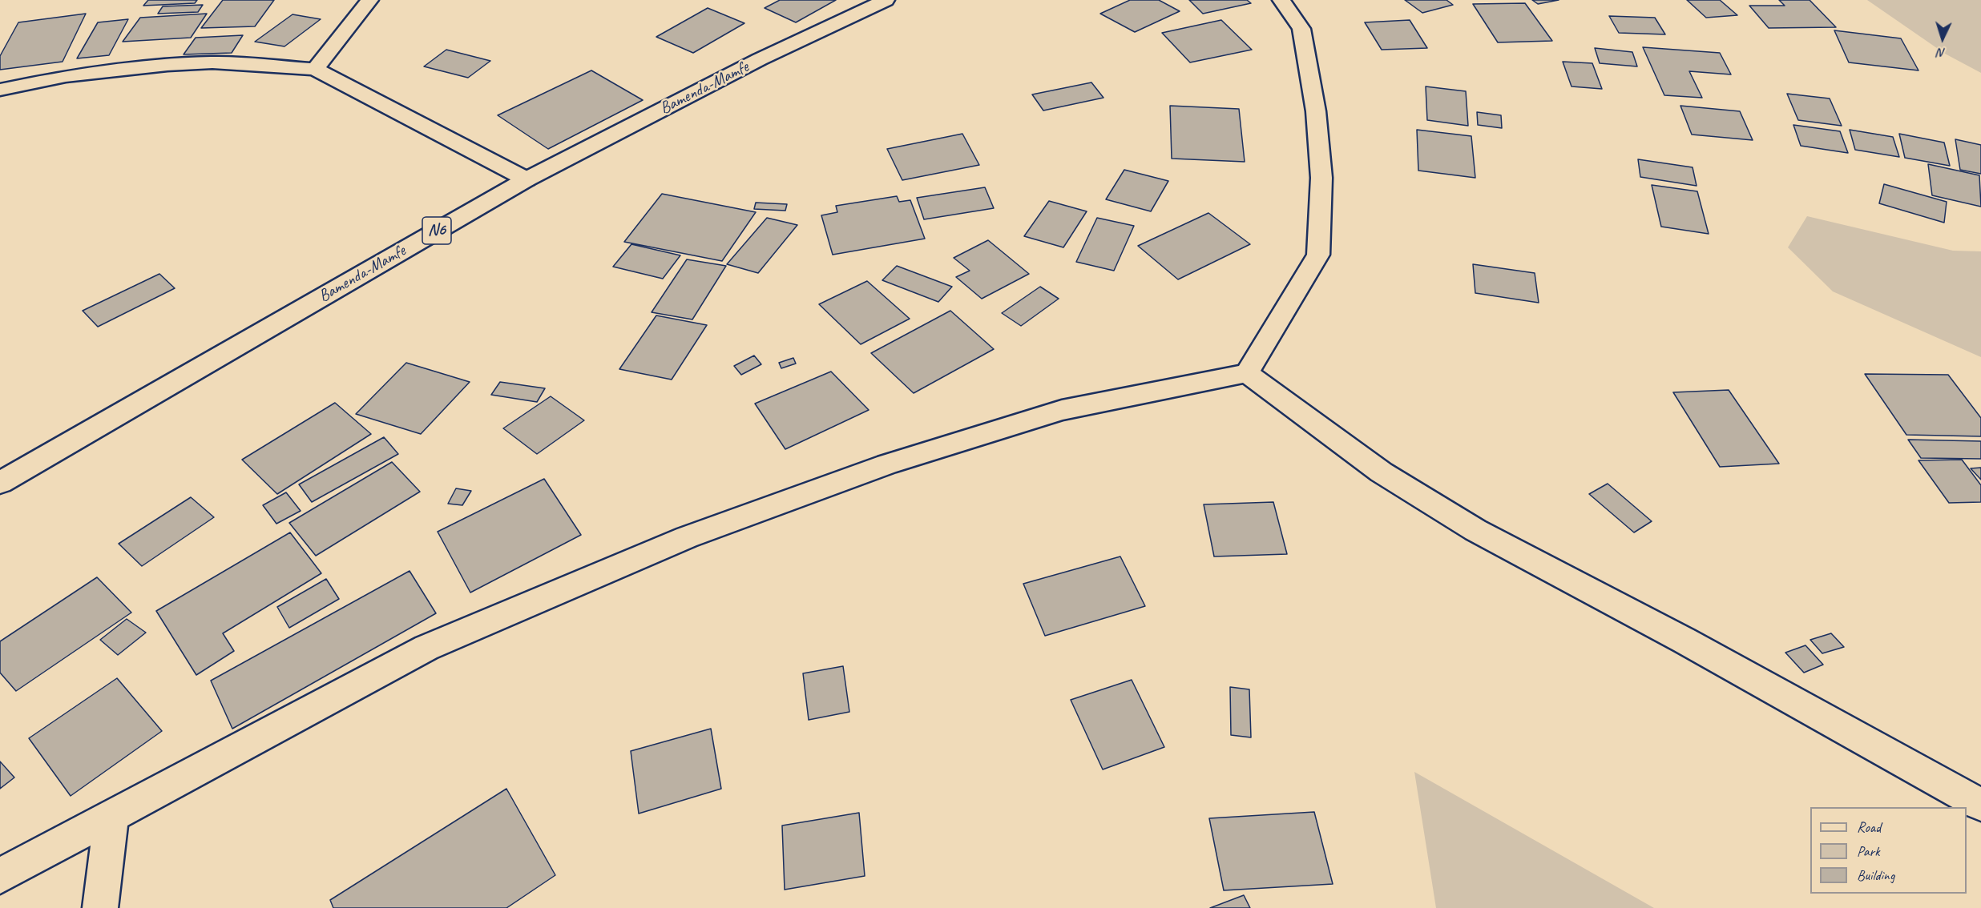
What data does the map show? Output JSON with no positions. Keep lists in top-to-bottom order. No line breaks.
{"streets":{"main road":["Bamenda-Mamfe","N6"]},"legend":["Road","Park","Building"],"north":"bottom"}
